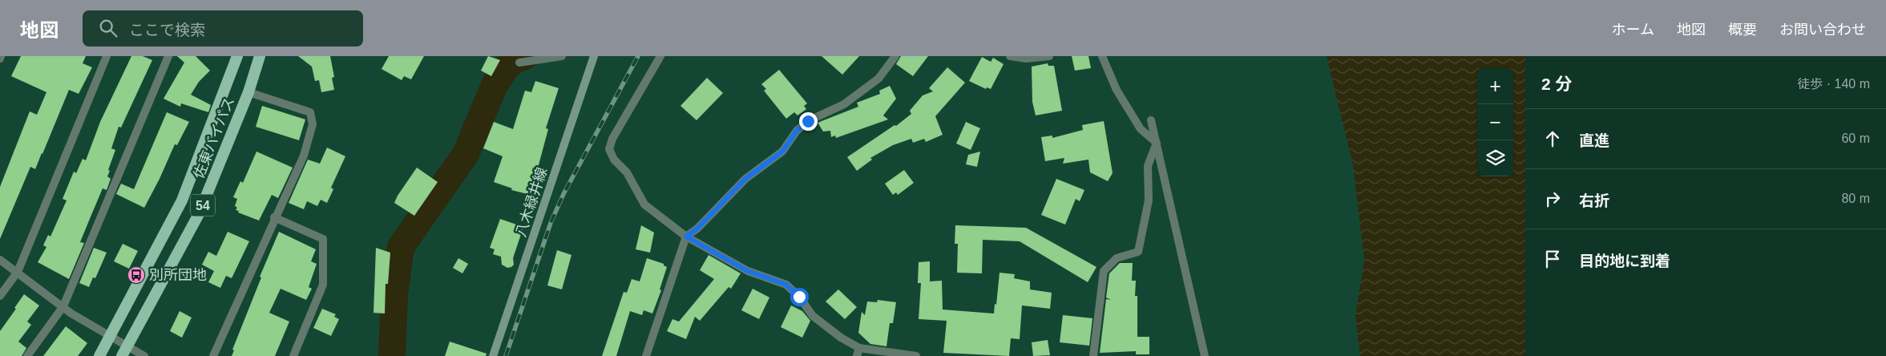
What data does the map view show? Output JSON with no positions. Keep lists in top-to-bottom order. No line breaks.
{"streets":{"highway":["佐東バイパス","54"],"main road":["八木緑井線"]},"places":{"bus stop":["別所団地"]},"page":{"header":"地図","search":"ここで検索","nav":["ホーム","地図","概要","お問い合わせ"],"heading":["2 分","徒歩 · 140 m"],"map_buttons":["+","−"],"list":[["直進","60 m"],["右折","80 m"],"目的地に到着"]}}
